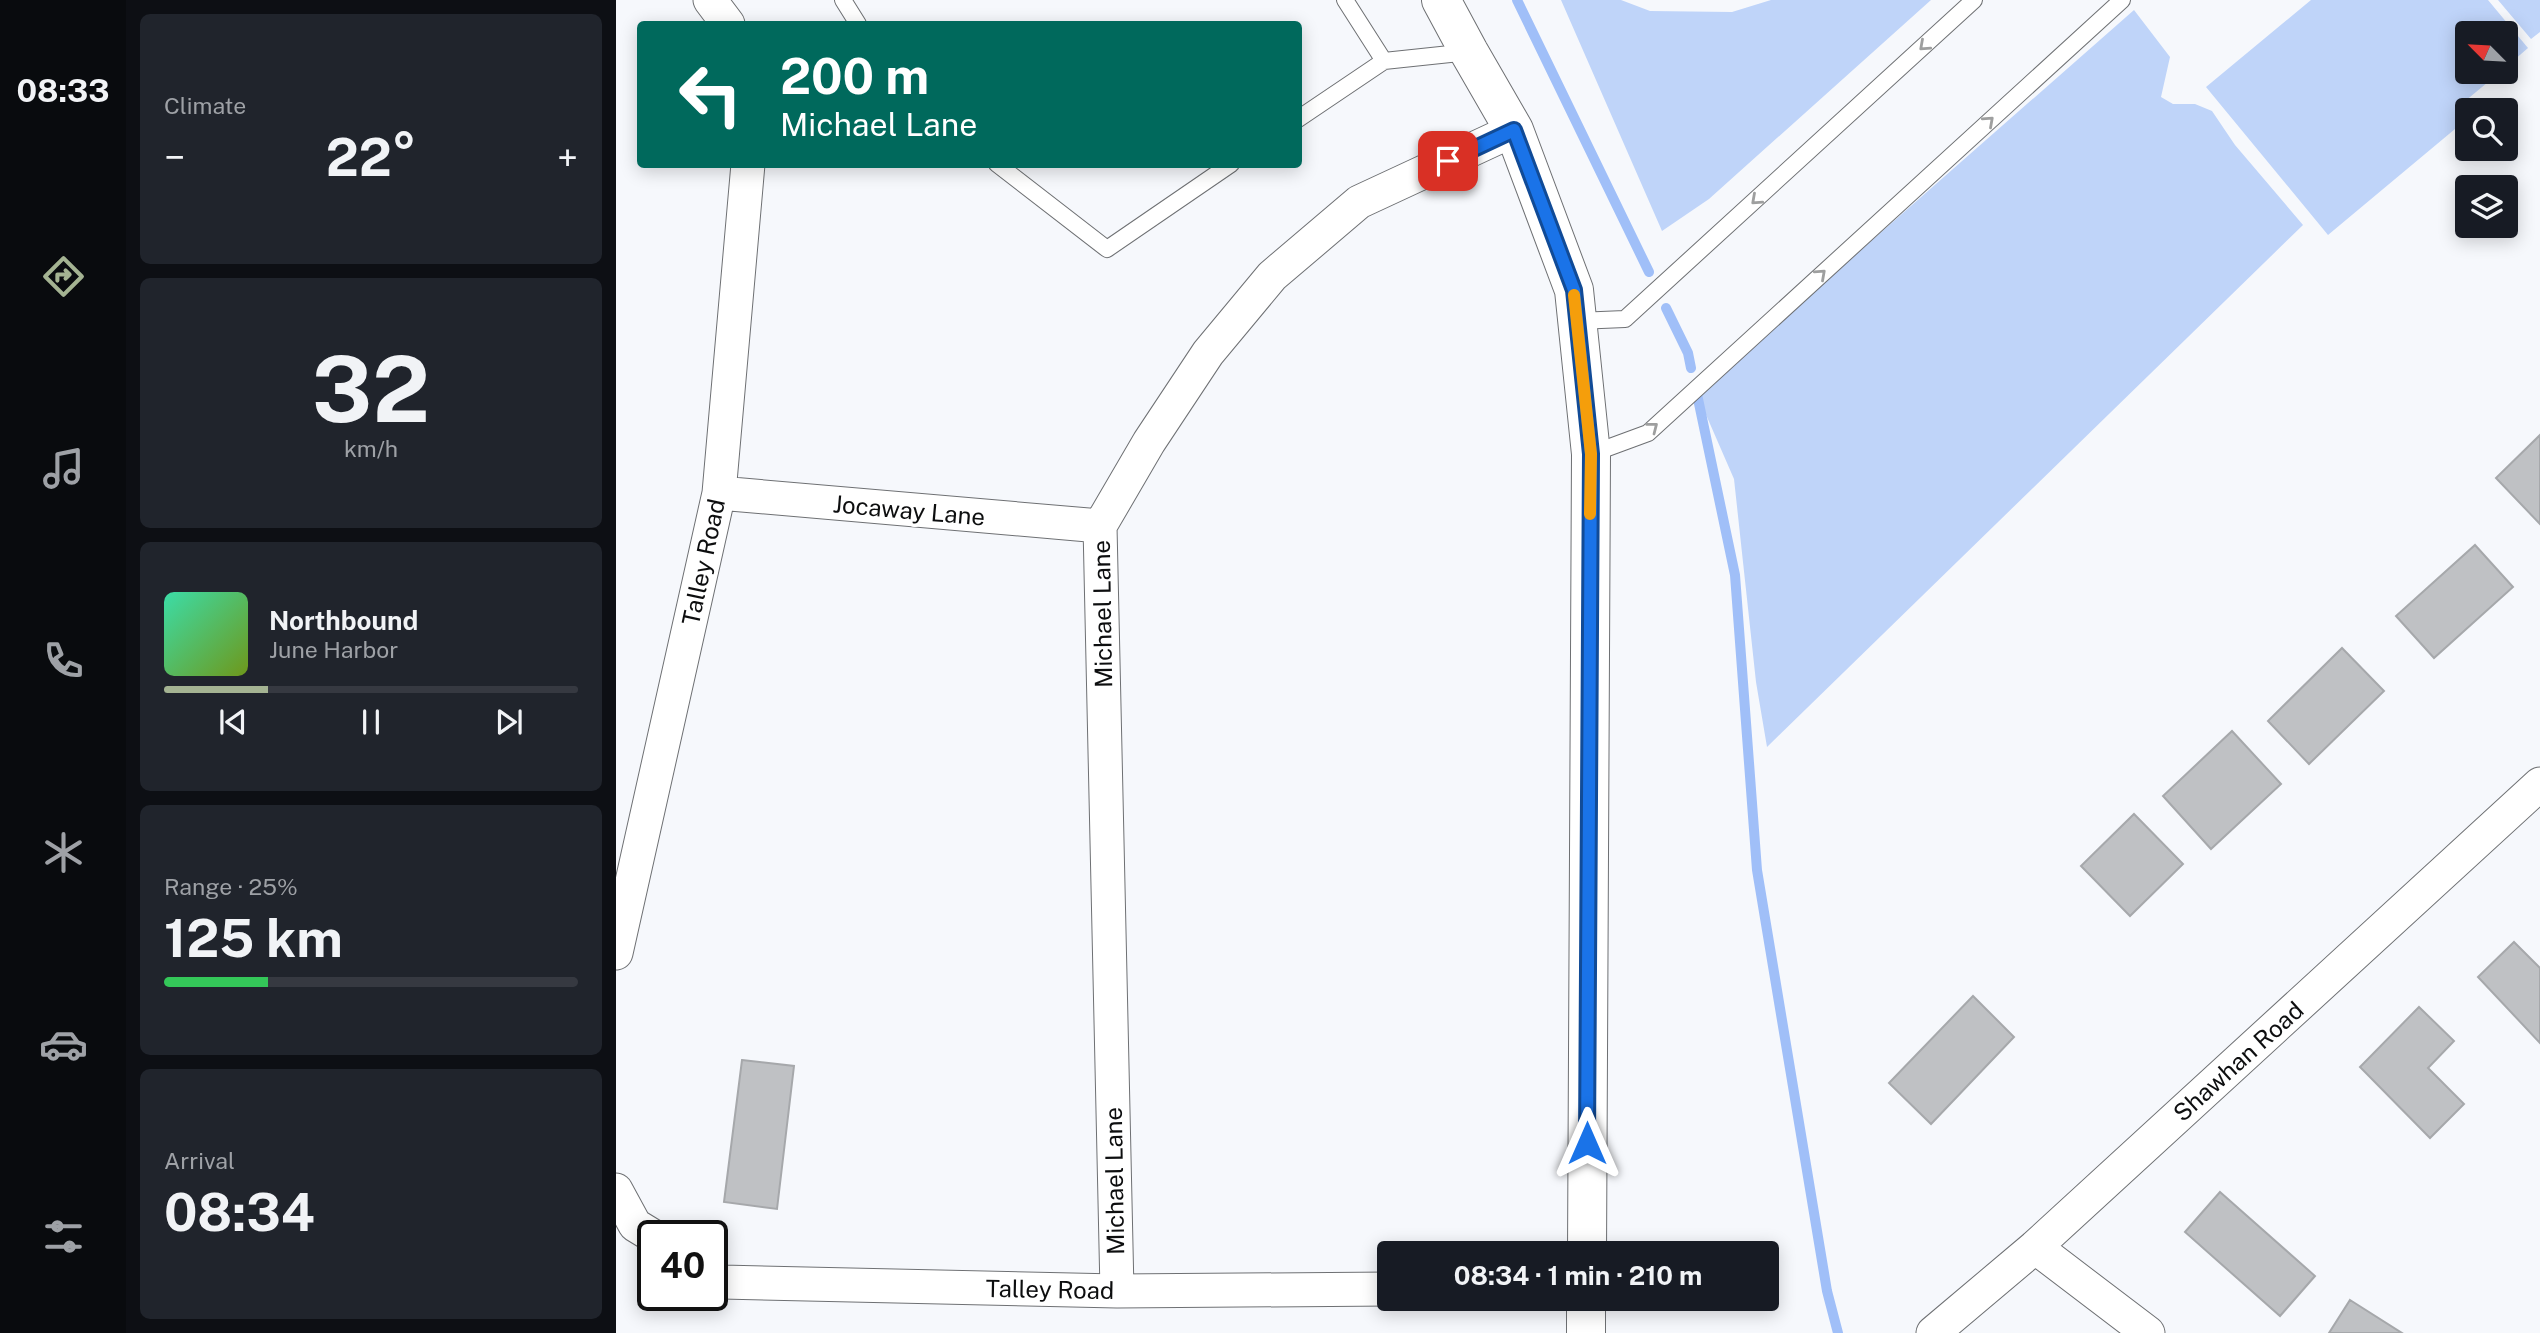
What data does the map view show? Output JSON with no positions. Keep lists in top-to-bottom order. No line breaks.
{"streets":{"street":["Jocaway Lane","Talley Road","Michael Lane","Shawhan Road"]},"crossings":[["Jocaway Lane","Talley Road"],["Jocaway Lane","Michael Lane"],["Talley Road","Michael Lane"]],"north":"top left","page":{"tabs":"08:33","tile":["Climate",["32","km/h"],["Range · 25%","125 km"],["Arrival","08:34"]],"turn":["200 m","Michael Lane"],"heat":["−","22°","+"],"song":["Northbound","June Harbor"],"limit":"40","trip":"08:34 · 1 min · 210 m"}}
